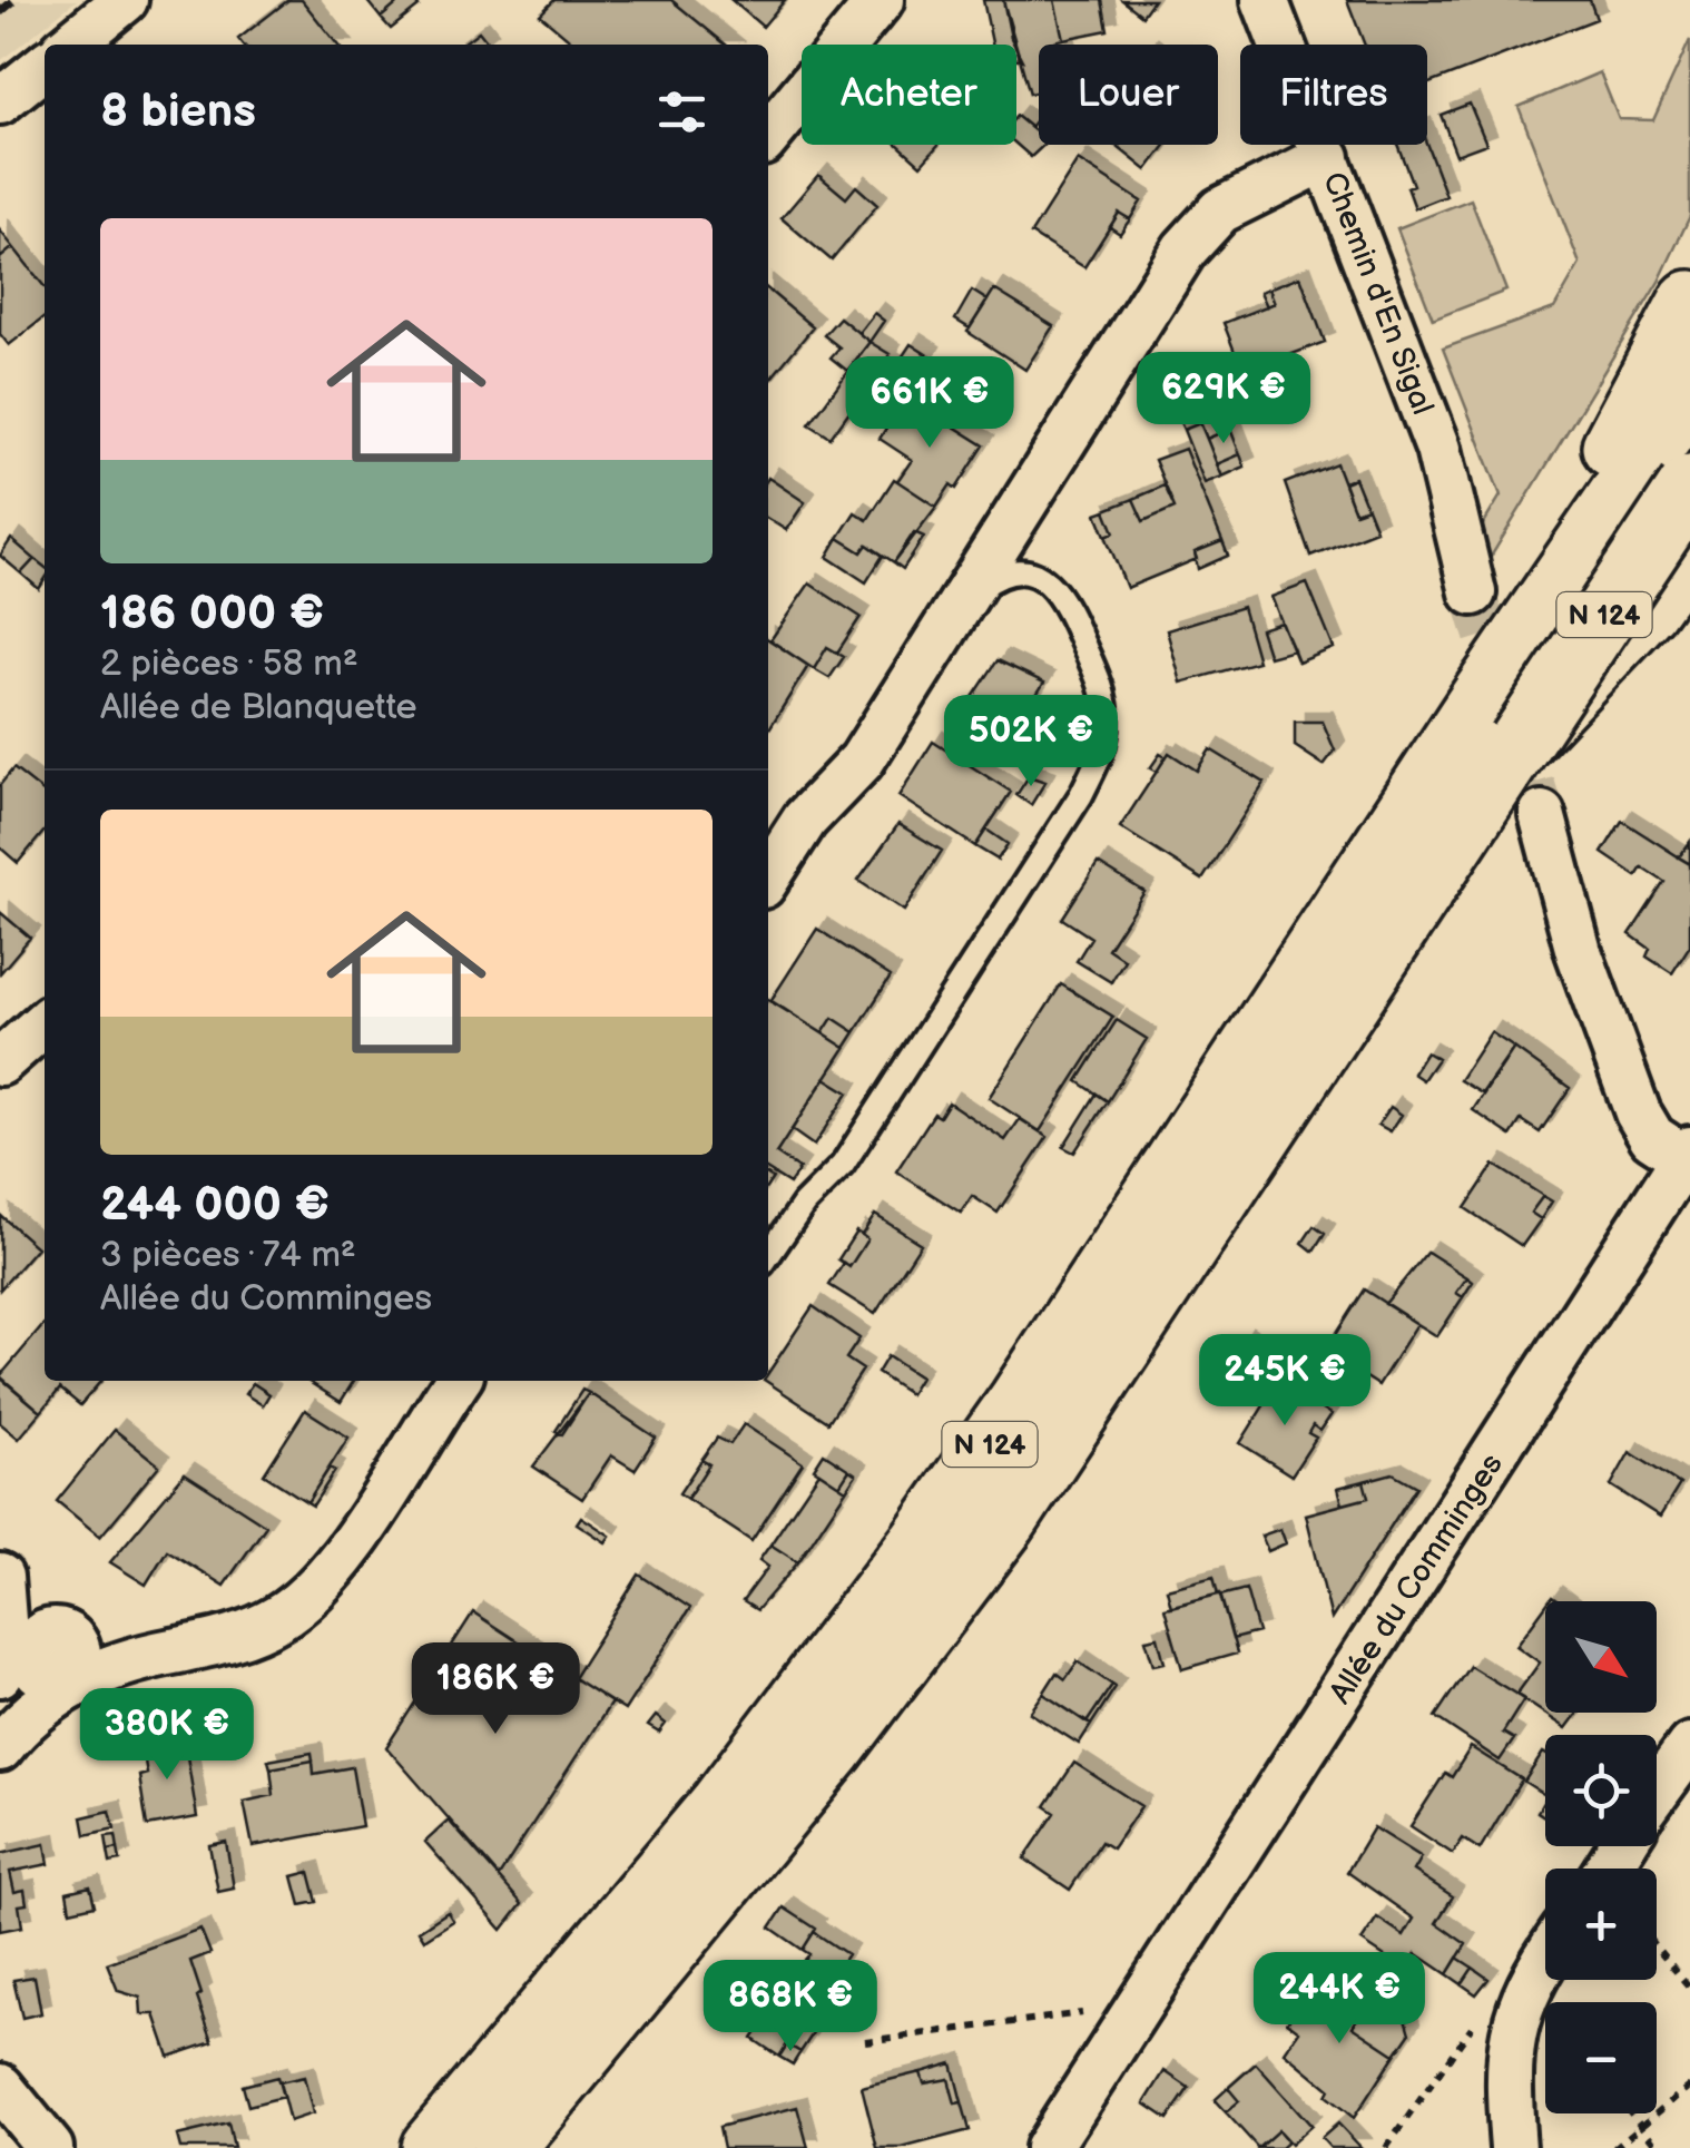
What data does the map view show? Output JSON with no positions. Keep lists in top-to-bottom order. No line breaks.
{"streets":{"highway":["N 124"],"street":["Chemin d'En Sigal","Allée du Comminges"]},"north":"bottom right","page":{"chip":["Acheter","Louer","Filtres"],"heading":"8 biens","list":[{"name":"186 000 €","note":"2 pièces · 58 m² · Allée de Blanquette"},{"name":"244 000 €","note":"3 pièces · 74 m² · Allée du Comminges"}],"price":["629K €","661K €","502K €","245K €","186K €","380K €","244K €","868K €"],"map_buttons":["+","−"]}}
